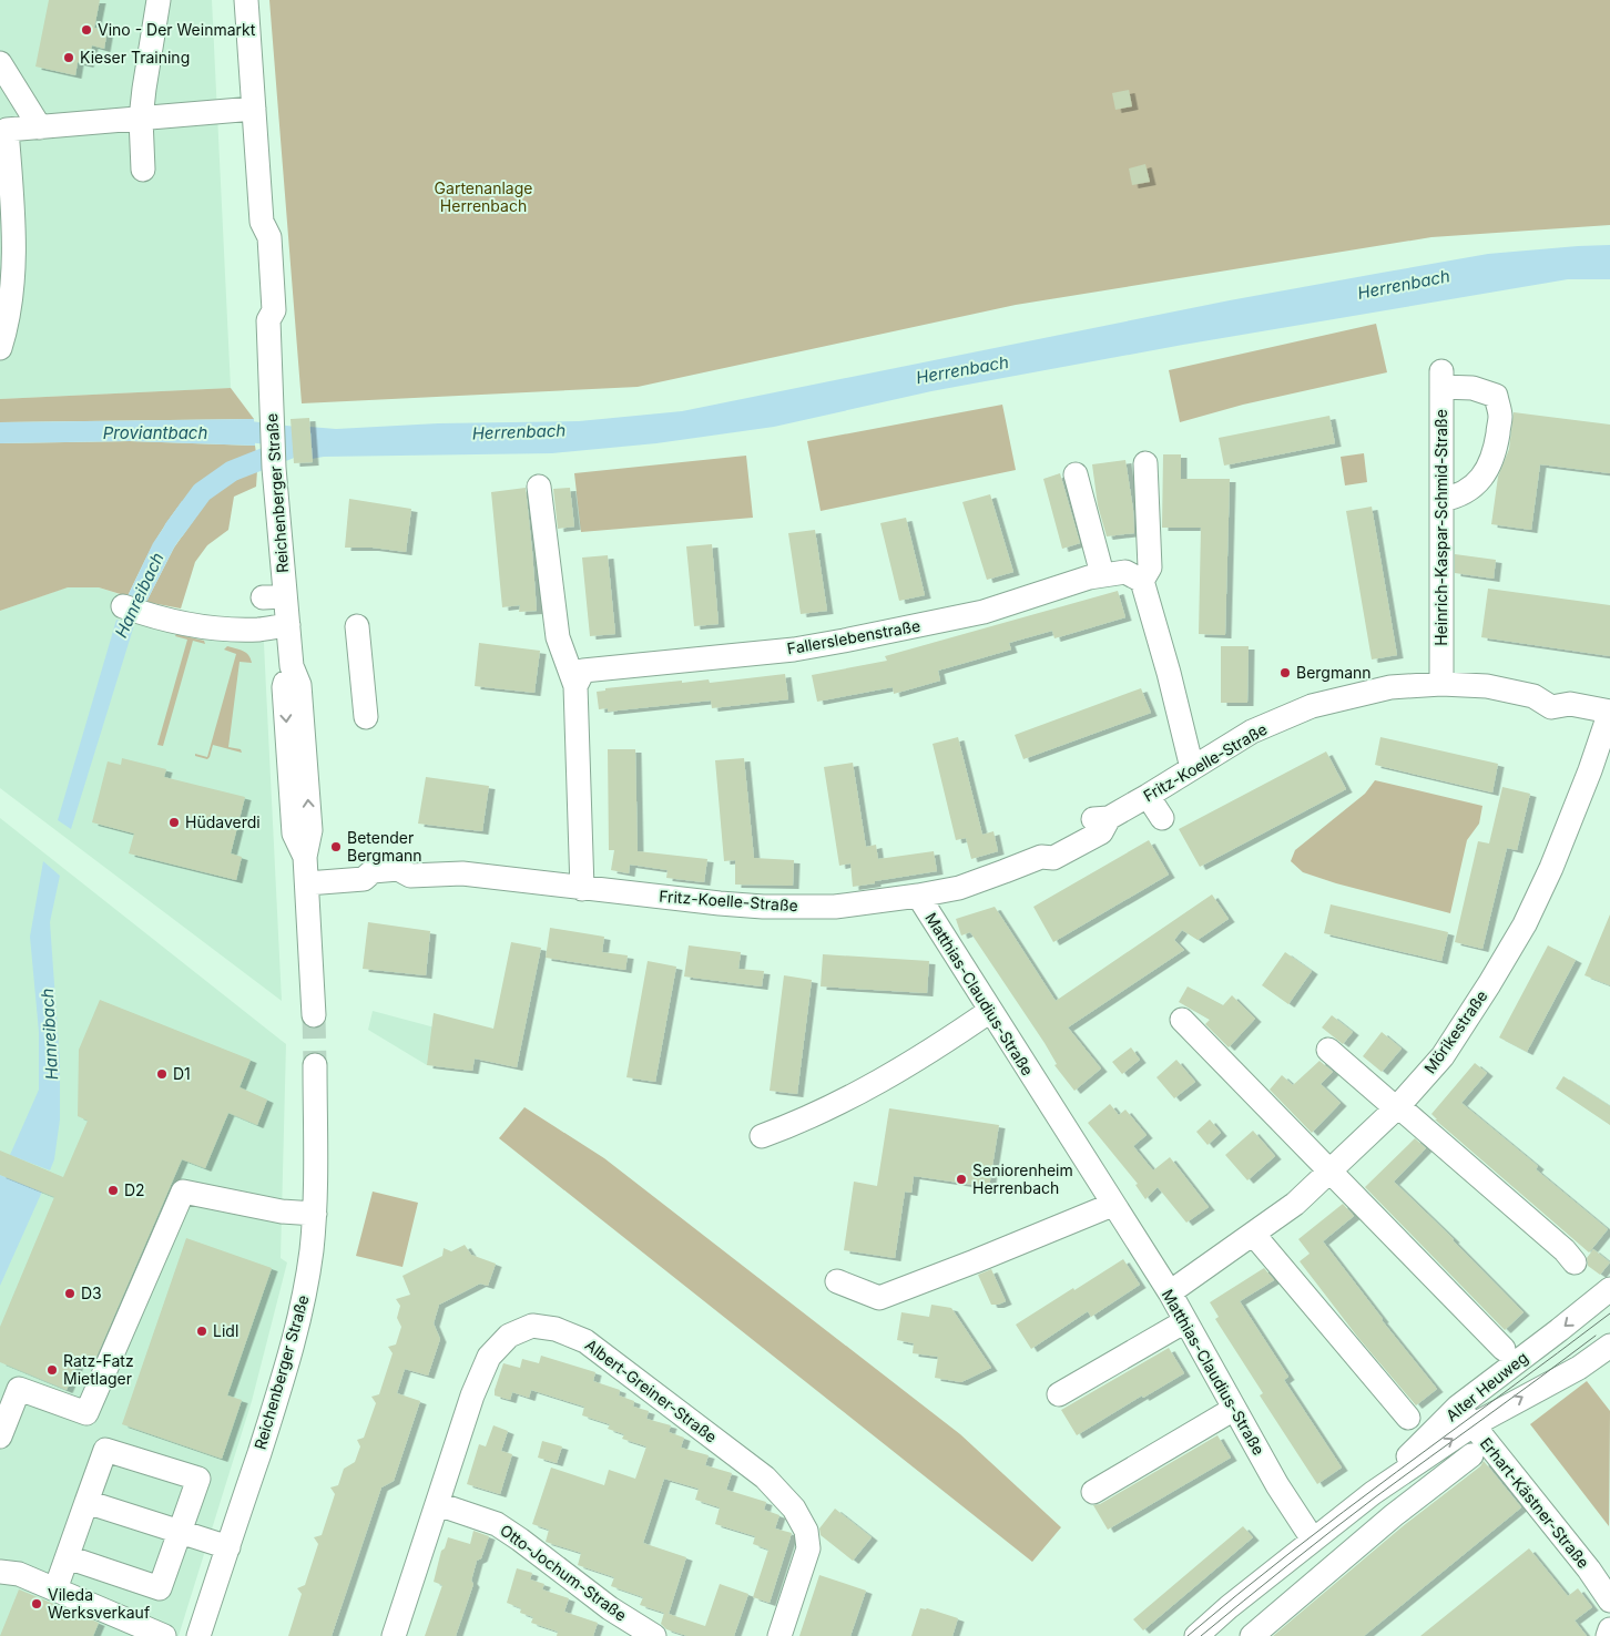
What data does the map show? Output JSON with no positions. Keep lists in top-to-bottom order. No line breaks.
{"streets":{"street":["Reichenberger Straße","Heinrich-Kaspar-Schmid-Straße","Fallerslebenstraße","Fritz-Koelle-Straße","Matthias-Claudius-Straße","Mörikestraße","Alter Heuweg","Albert-Greiner-Straße","Erhart-Kästner-Straße","Otto-Jochum-Straße"]},"crossings":[["Reichenberger Straße","Fritz-Koelle-Straße"],["Heinrich-Kaspar-Schmid-Straße","Fritz-Koelle-Straße"],["Fritz-Koelle-Straße","Matthias-Claudius-Straße"],["Fritz-Koelle-Straße","Mörikestraße"],["Matthias-Claudius-Straße","Mörikestraße"],["Matthias-Claudius-Straße","Alter Heuweg"],["Alter Heuweg","Erhart-Kästner-Straße"],["Albert-Greiner-Straße","Otto-Jochum-Straße"]],"water":["Herrenbach","Proviantbach","Hanreibach"],"parks":["Gartenanlage Herrenbach"],"places":["Vino - Der Weinmarkt","Kieser Training","Bergmann","Hüdaverdi","Betender Bergmann","D1","Seniorenheim Herrenbach","D2","D3","Lidl","Ratz-Fatz Mietlager","Vileda Werksverkauf"]}
